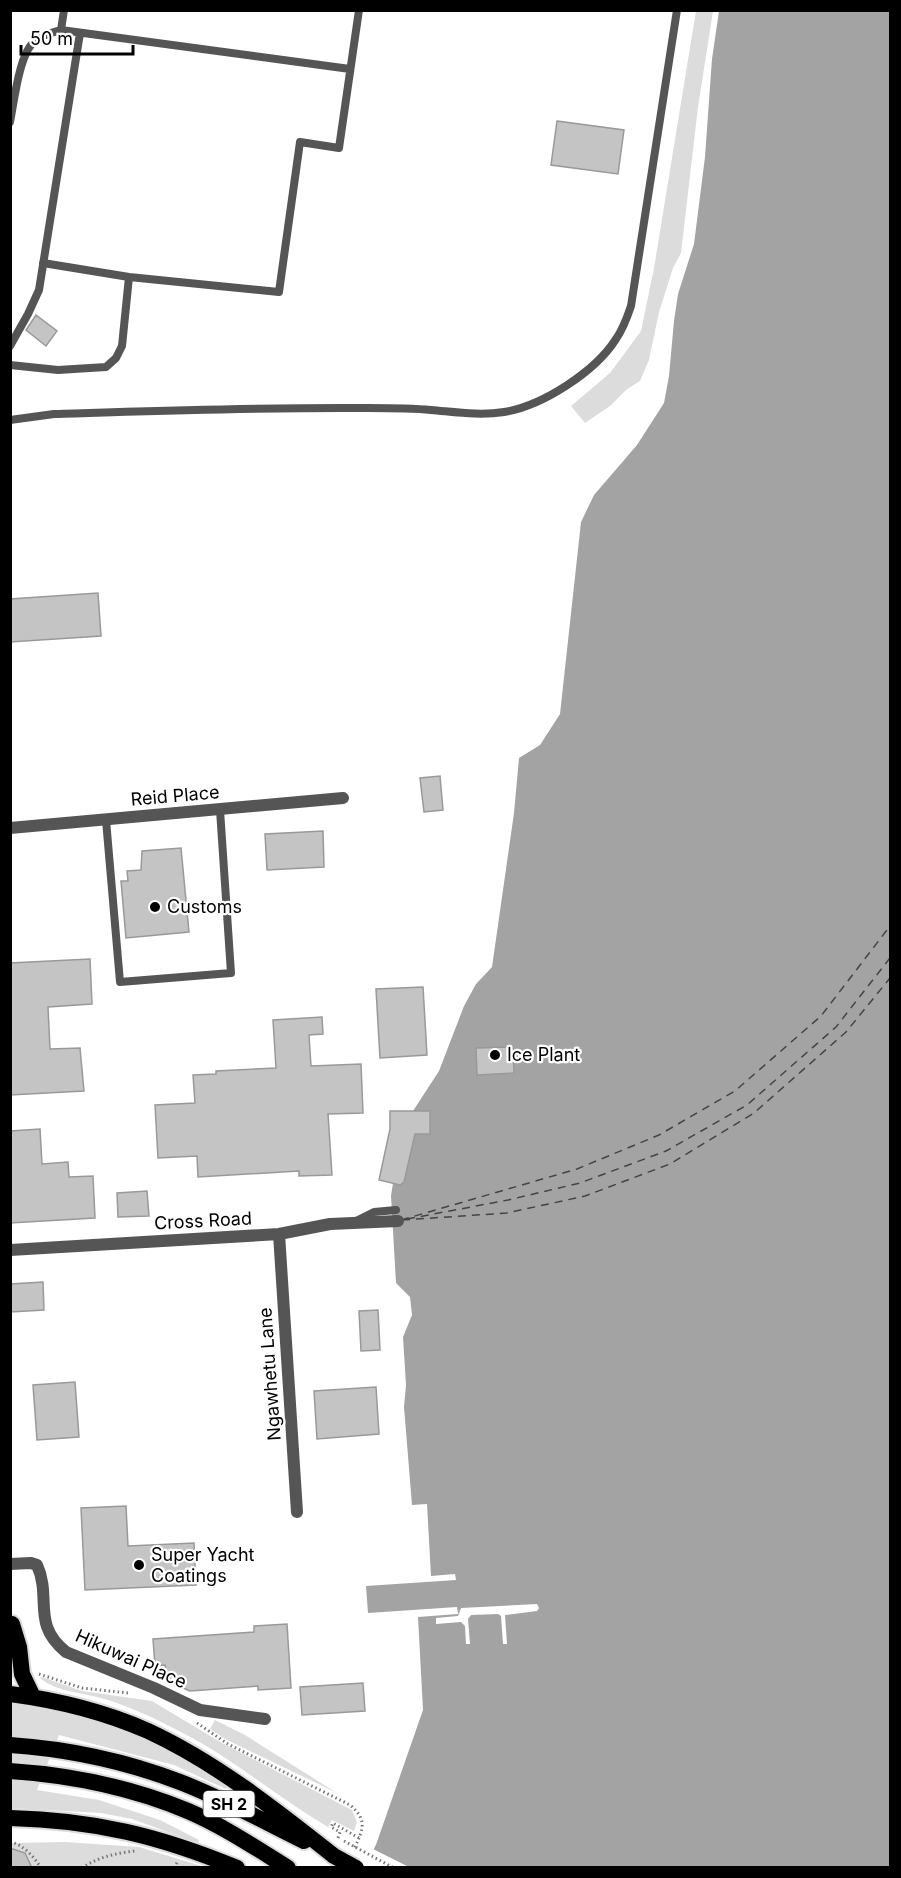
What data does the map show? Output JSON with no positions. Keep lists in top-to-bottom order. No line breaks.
{"streets":{"highway":["SH 2"],"street":["Reid Place","Cross Road","Ngawhetu Lane","Hikuwai Place"]},"crossings":[["Cross Road","Ngawhetu Lane"]],"places":["Customs","Ice Plant","Super Yacht Coatings"],"scale_bar":"50 m"}
